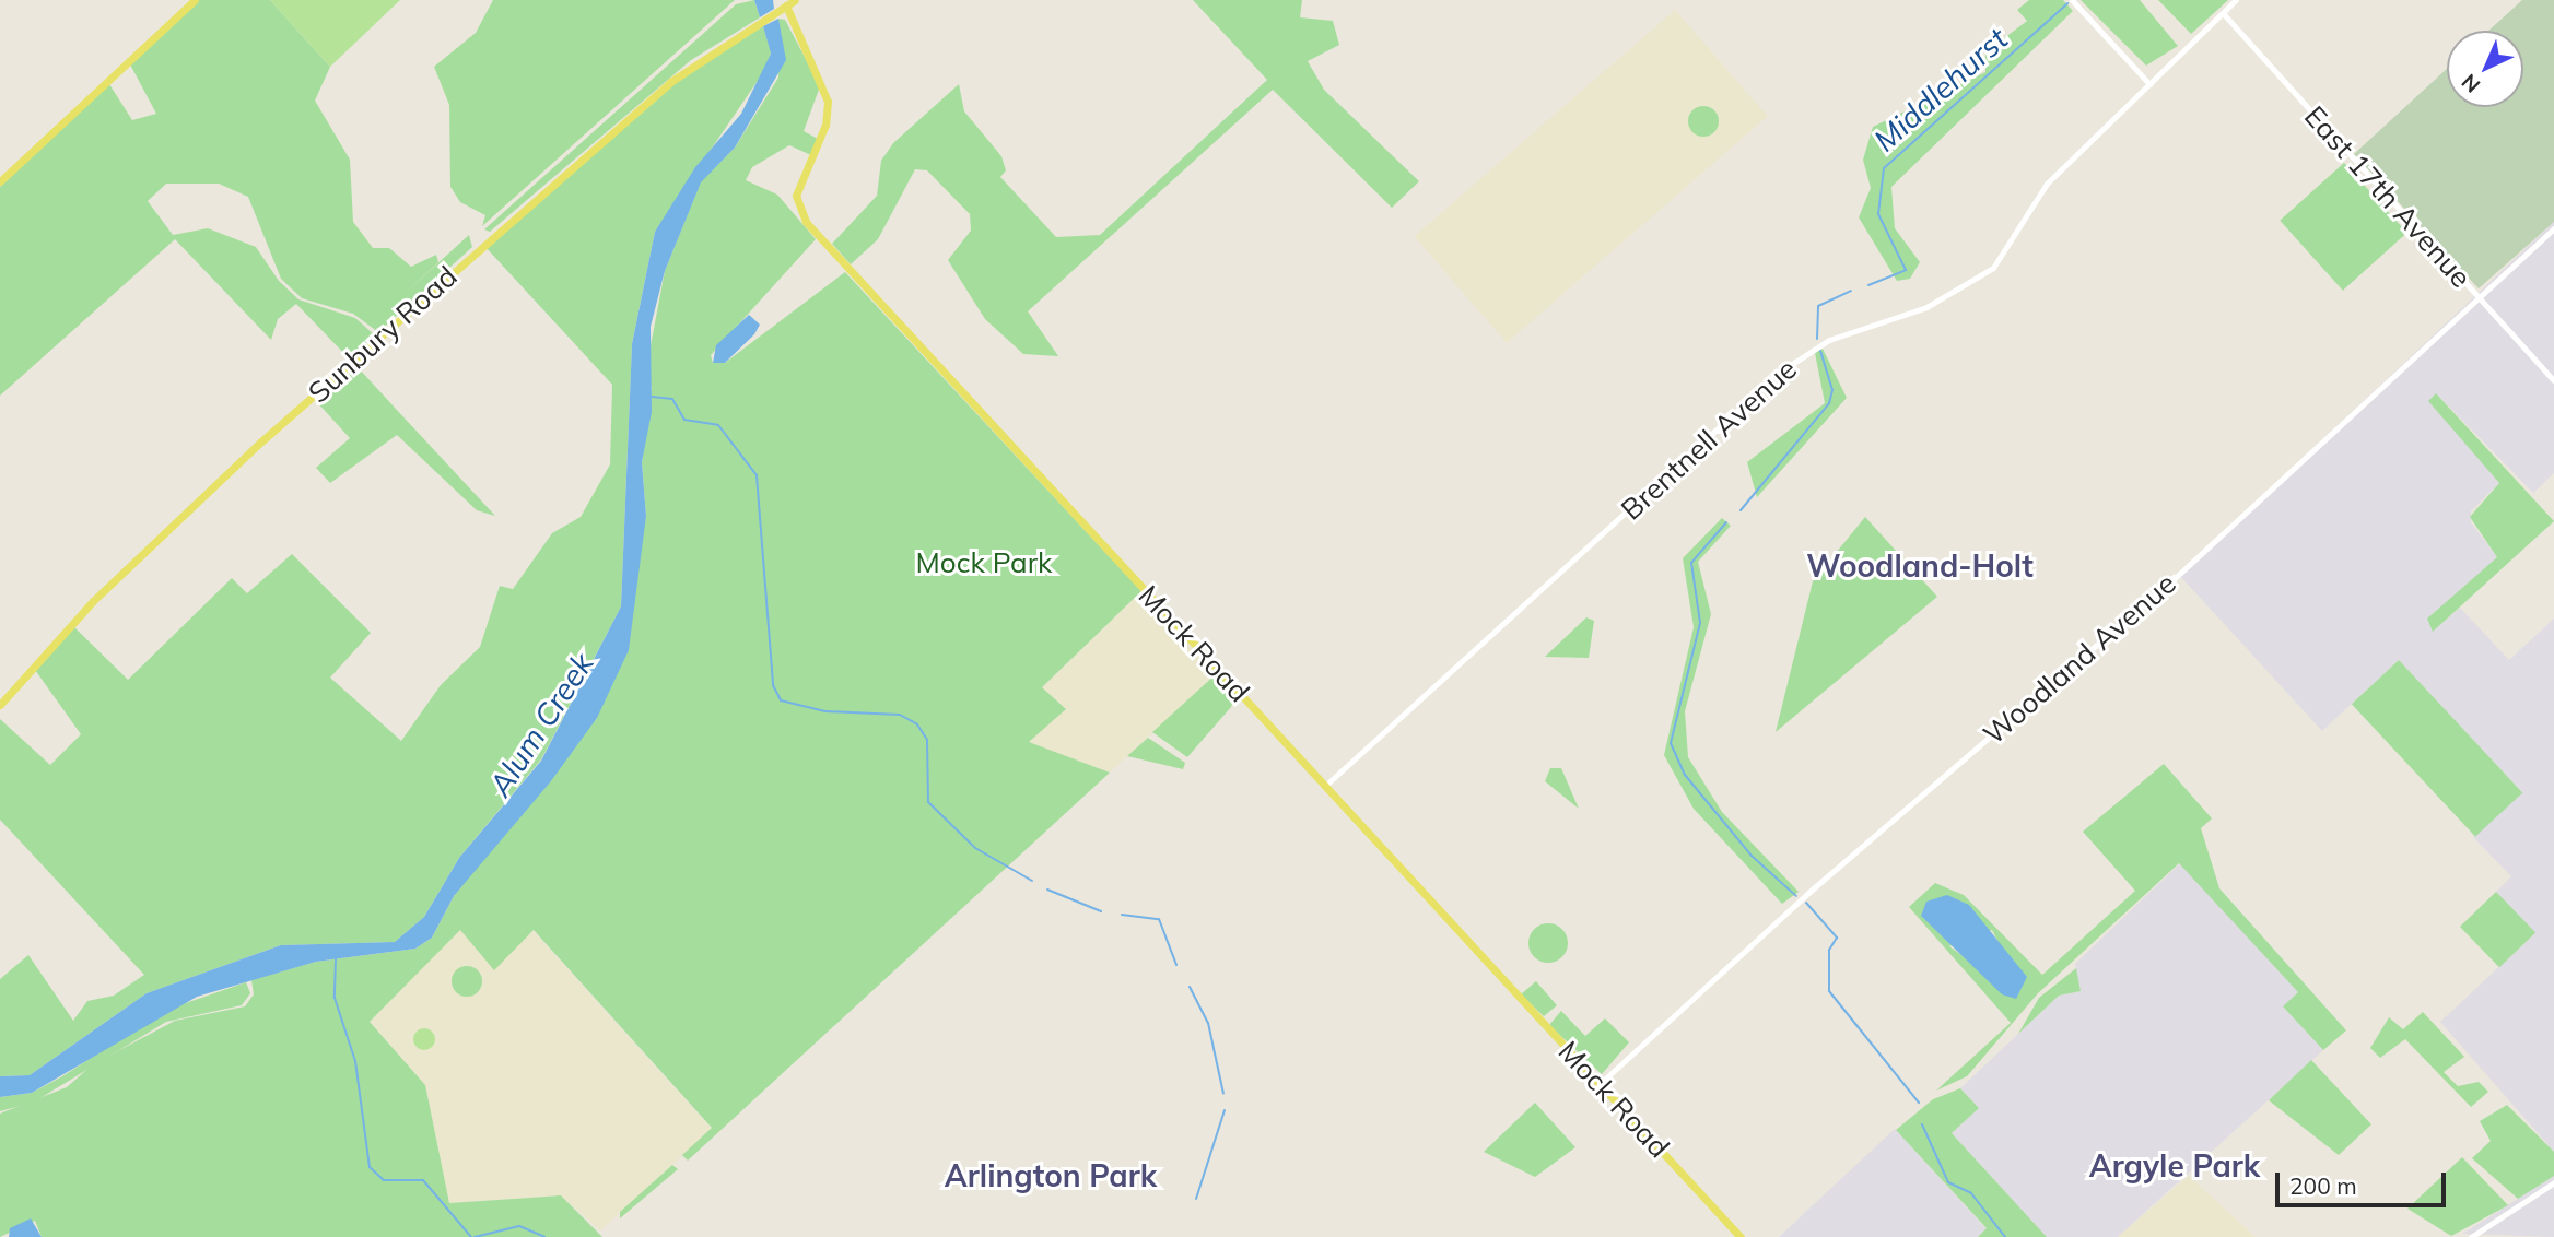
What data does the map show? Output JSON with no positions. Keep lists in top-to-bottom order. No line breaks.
{"streets":{"main road":["Sunbury Road","Mock Road"],"street":["East 17th Avenue","Brentnell Avenue","Woodland Avenue"]},"crossings":[["East 17th Avenue","Brentnell Avenue"],["East 17th Avenue","Woodland Avenue"],["Sunbury Road","Mock Road"],["Brentnell Avenue","Mock Road"],["Mock Road","Woodland Avenue"]],"districts":["Woodland-Holt","Argyle Park","Arlington Park"],"water":["Middlehurst","Alum Creek"],"parks":["Mock Park"],"scale_bar":"200 m","north":"bottom left"}
